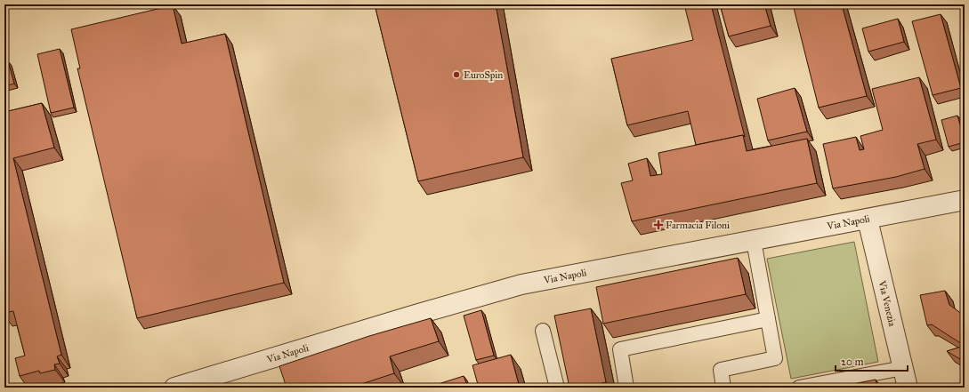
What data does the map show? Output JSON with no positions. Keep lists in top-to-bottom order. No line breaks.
{"streets":{"street":["Via Napoli","Via Venezia"]},"crossings":[["Via Napoli","Via Venezia"]],"places":{"other":["EuroSpin"],"health":["Farmacia Filoni"]},"scale_bar":"20 m"}
